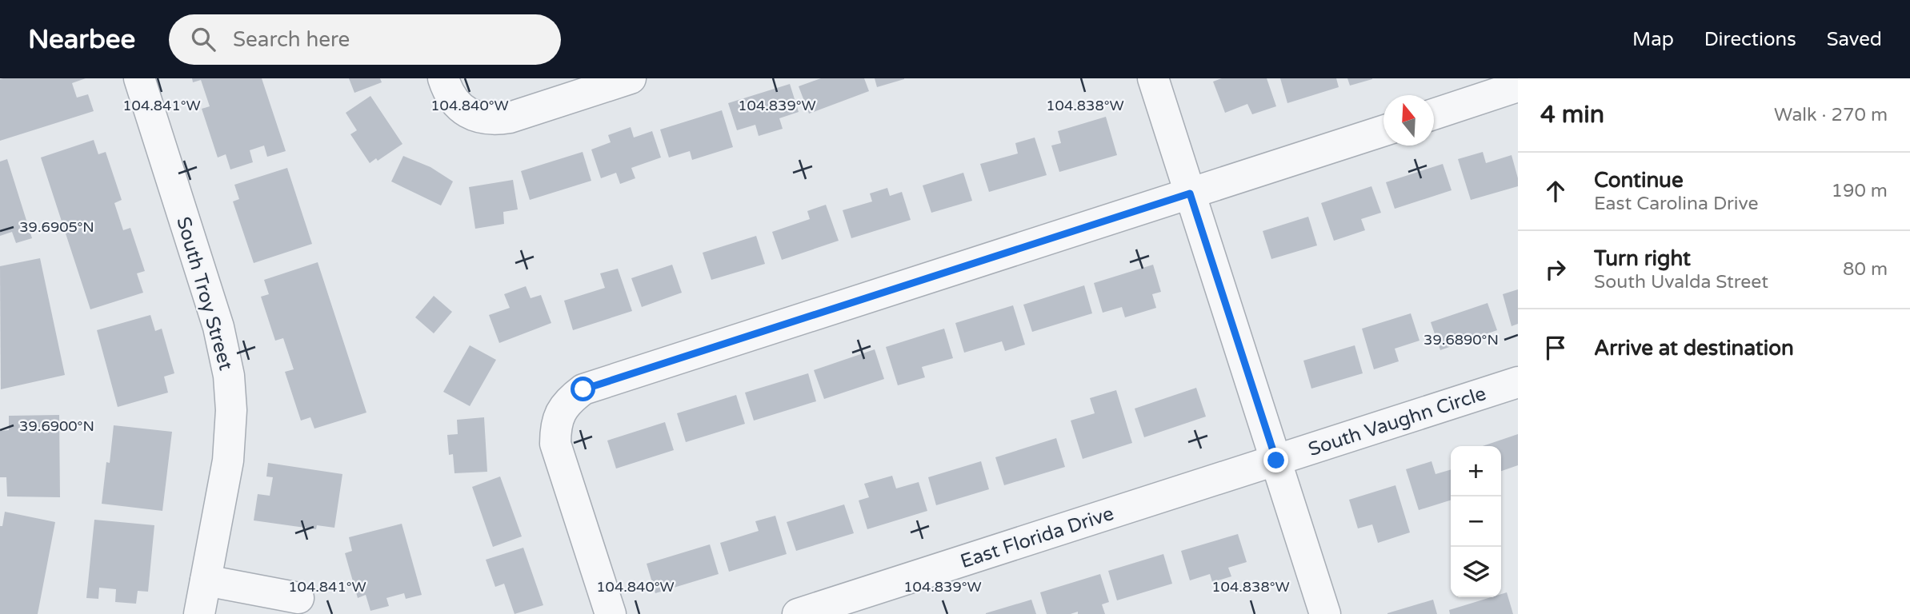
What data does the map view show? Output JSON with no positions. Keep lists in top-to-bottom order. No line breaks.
{"streets":{"street":["South Troy Street","South Vaughn Circle","East Florida Drive"]},"crossings":[["South Vaughn Circle","East Florida Drive"]],"north":"top","page":{"header":"Nearbee","search":"Search here","nav":["Map","Directions","Saved"],"heading":["4 min","Walk · 270 m"],"list":[["Continue","East Carolina Drive","190 m"],["Turn right","South Uvalda Street","80 m"],"Arrive at destination"],"map_buttons":["+","−"]},"coordinates":["104.841°W","104.840°W","104.839°W","104.838°W","39.6905°N","39.6890°N","39.6900°N"]}
